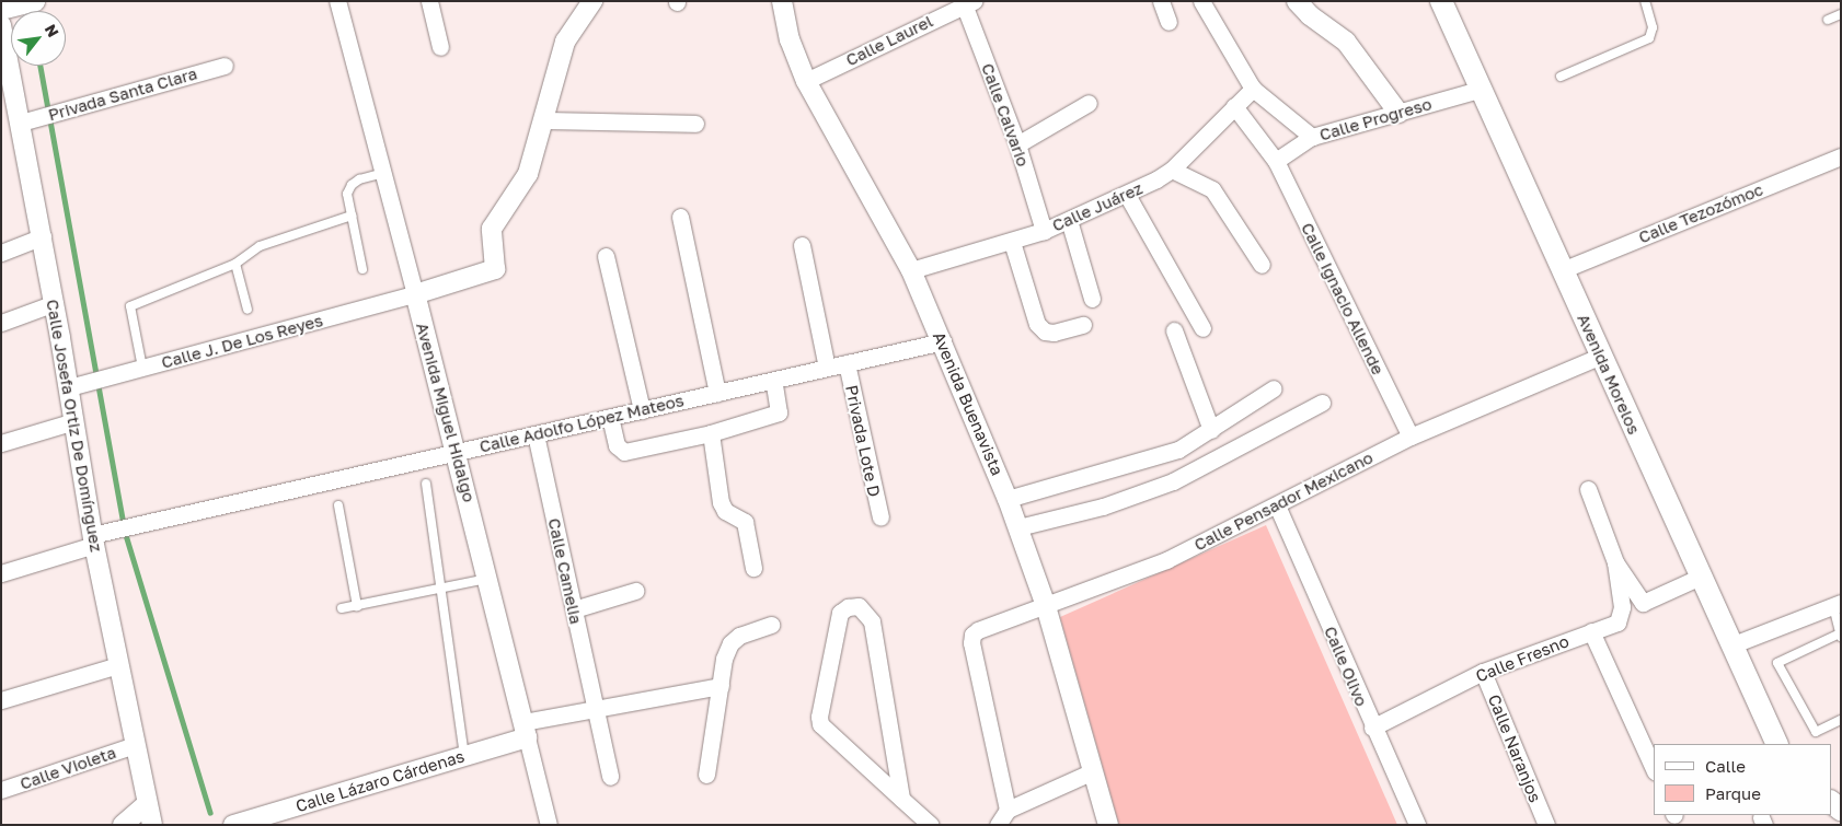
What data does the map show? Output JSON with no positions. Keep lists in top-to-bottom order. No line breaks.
{"streets":{"main road":["Avenida Morelos"],"street":["Calle Laurel","Privada Santa Clara","Calle Calvario","Calle Progreso","Calle Juárez","Calle Tezozómoc","Calle Ignacio Allende","Calle J. De Los Reyes","Avenida Buenavista","Avenida Miguel Hidalgo","Calle Adolfo López Mateos","Calle Josefa Ortiz De Domínguez","Privada Lote D","Calle Pensador Mexicano","Calle Camelia","Calle Fresno","Calle Olivo","Calle Naranjos","Calle Violeta","Calle Lázaro Cárdenas"]},"crossings":[["Calle Laurel","Calle Calvario"],["Calle Laurel","Avenida Buenavista"],["Privada Santa Clara","Calle Josefa Ortiz De Domínguez"],["Calle Calvario","Calle Juárez"],["Calle Progreso","Calle Ignacio Allende"],["Calle Progreso","Avenida Morelos"],["Calle Juárez","Calle Ignacio Allende"],["Calle Juárez","Avenida Buenavista"],["Calle Tezozómoc","Avenida Morelos"],["Calle Ignacio Allende","Calle Pensador Mexicano"],["Calle J. De Los Reyes","Avenida Miguel Hidalgo"],["Calle J. De Los Reyes","Calle Josefa Ortiz De Domínguez"],["Avenida Morelos","Calle Pensador Mexicano"],["Avenida Buenavista","Calle Adolfo López Mateos"],["Avenida Buenavista","Calle Pensador Mexicano"],["Avenida Miguel Hidalgo","Calle Adolfo López Mateos"],["Avenida Miguel Hidalgo","Calle Lázaro Cárdenas"],["Calle Adolfo López Mateos","Calle Josefa Ortiz De Domínguez"],["Calle Adolfo López Mateos","Privada Lote D"],["Calle Adolfo López Mateos","Calle Camelia"],["Calle Josefa Ortiz De Domínguez","Calle Violeta"],["Calle Pensador Mexicano","Calle Olivo"],["Calle Fresno","Calle Olivo"],["Calle Fresno","Calle Naranjos"]],"legend":["Calle","Parque"],"north":"top right"}
